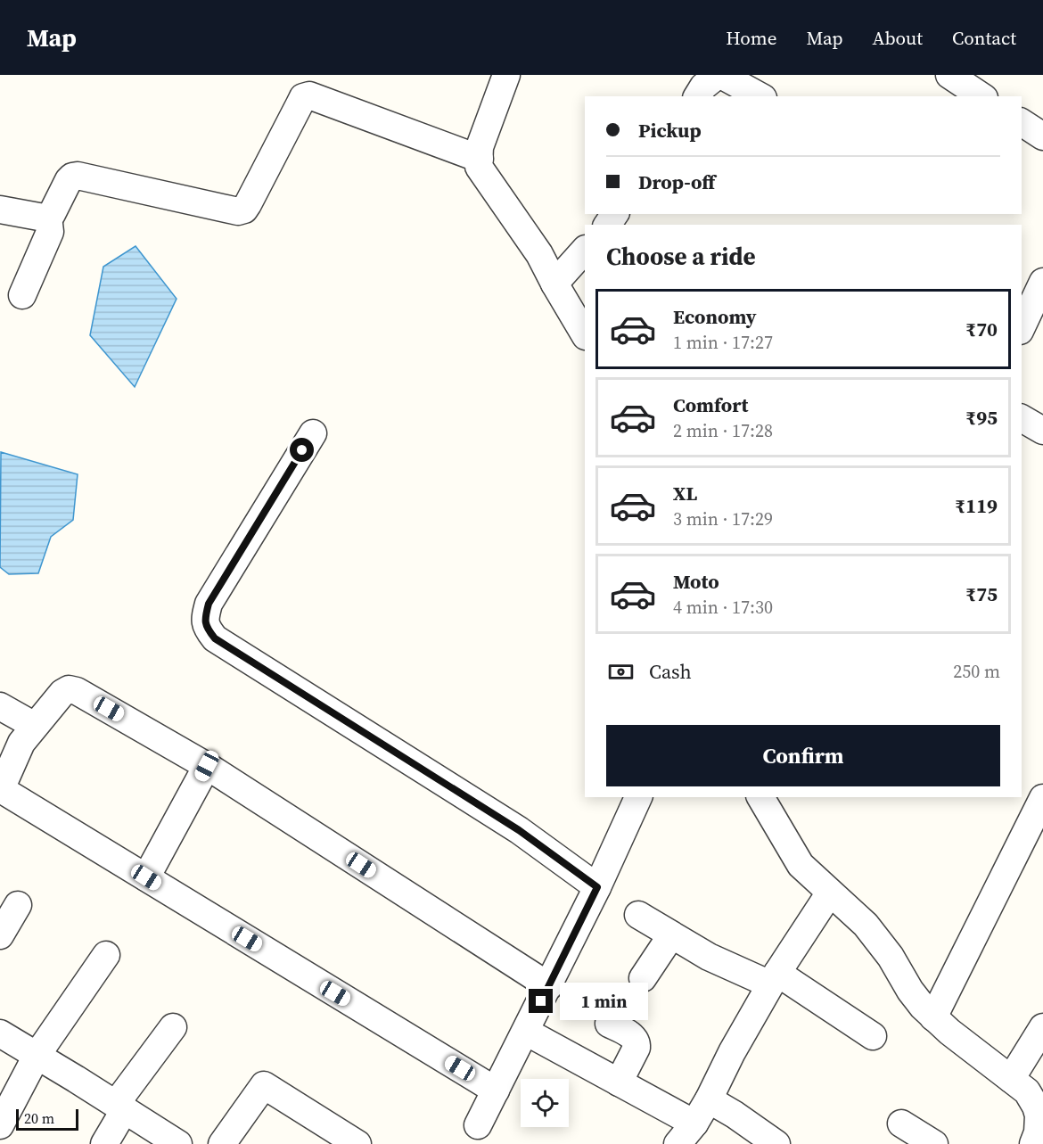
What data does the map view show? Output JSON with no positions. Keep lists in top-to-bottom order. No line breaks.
{"scale_bar":"20 m","page":{"header":"Map","nav":["Home","Map","About","Contact"],"banner":["Pickup","Drop-off"],"heading":"Choose a ride","list":[{"name":"Economy","note":"1 min · 17:27","value":"₹70"},{"name":"Comfort","note":"2 min · 17:28","value":"₹95"},{"name":"XL","note":"3 min · 17:29","value":"₹119"},{"name":"Moto","note":"4 min · 17:30","value":"₹75"}],"pay":["Cash","250 m"],"buttons":"Confirm","bubble":"1 min","scale":"20 m"}}
